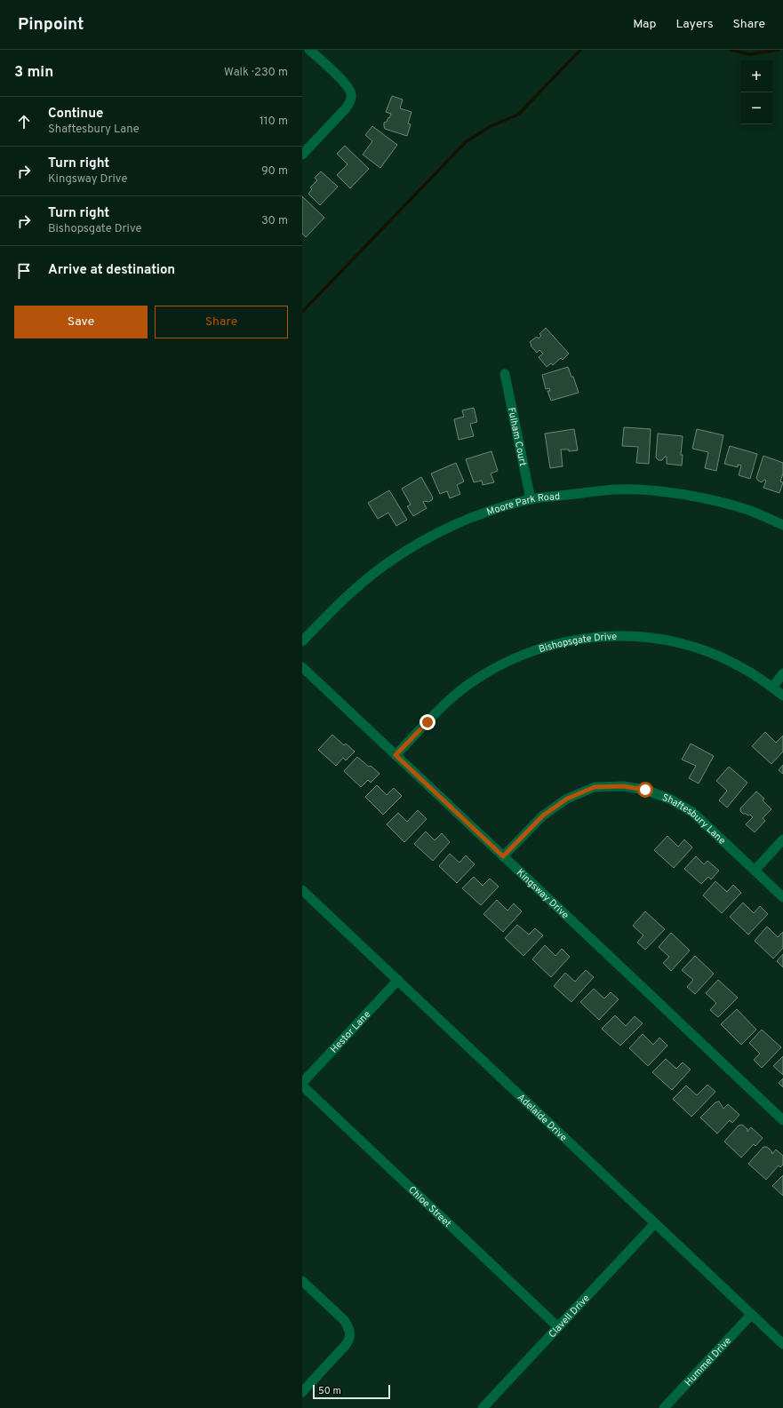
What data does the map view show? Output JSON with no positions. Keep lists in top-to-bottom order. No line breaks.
{"streets":{"street":["Fulham Court","Moore Park Road","Bishopsgate Drive","Shaftesbury Lane","Kingsway Drive","Hestor Lane","Adelaide Drive","Chloe Street","Clavell Drive","Hummel Drive"]},"crossings":[["Fulham Court","Moore Park Road"],["Bishopsgate Drive","Kingsway Drive"],["Shaftesbury Lane","Kingsway Drive"],["Hestor Lane","Adelaide Drive"],["Hestor Lane","Chloe Street"],["Adelaide Drive","Clavell Drive"],["Adelaide Drive","Hummel Drive"],["Chloe Street","Clavell Drive"]],"scale_bar":"50 m","page":{"header":"Pinpoint","nav":["Map","Layers","Share"],"heading":["3 min","Walk · 230 m"],"map_buttons":["+","−"],"list":[["Continue","Shaftesbury Lane","110 m"],["Turn right","Kingsway Drive","90 m"],["Turn right","Bishopsgate Drive","30 m"],"Arrive at destination"],"buttons":["Save","Share"],"scale":"50 m"}}
